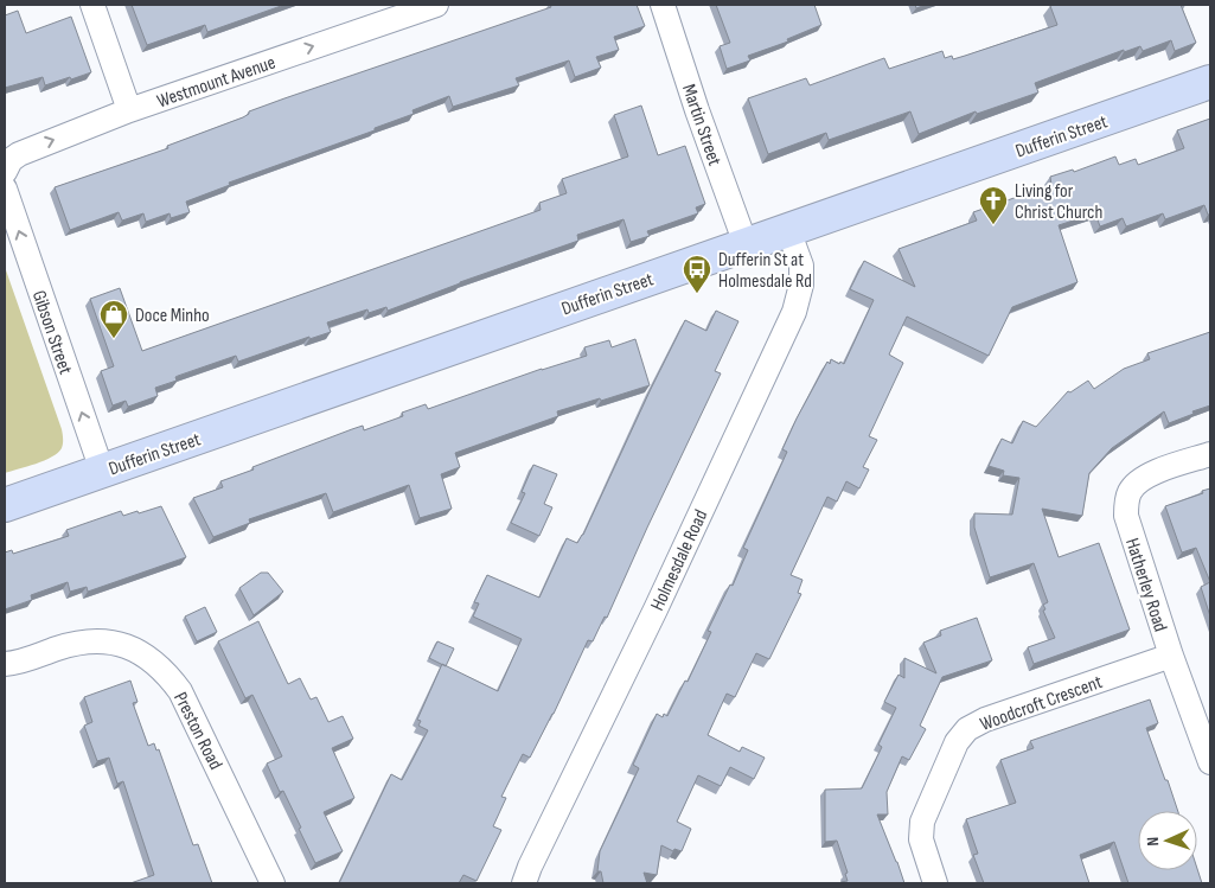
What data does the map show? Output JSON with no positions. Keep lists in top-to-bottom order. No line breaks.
{"streets":{"main road":["Dufferin Street"],"street":["Westmount Avenue","Martin Street","Gibson Street","Holmesdale Road","Hatherley Road","Woodcroft Crescent","Preston Road"]},"crossings":[["Westmount Avenue","Gibson Street"],["Martin Street","Dufferin Street"],["Dufferin Street","Gibson Street"],["Dufferin Street","Holmesdale Road"],["Hatherley Road","Woodcroft Crescent"]],"one_way":["Westmount Avenue","Gibson Street"],"places":{"church":["Living for Christ Church"],"bus stop":["Dufferin St at Holmesdale Rd"],"shop":["Doce Minho"]},"north":"left"}
